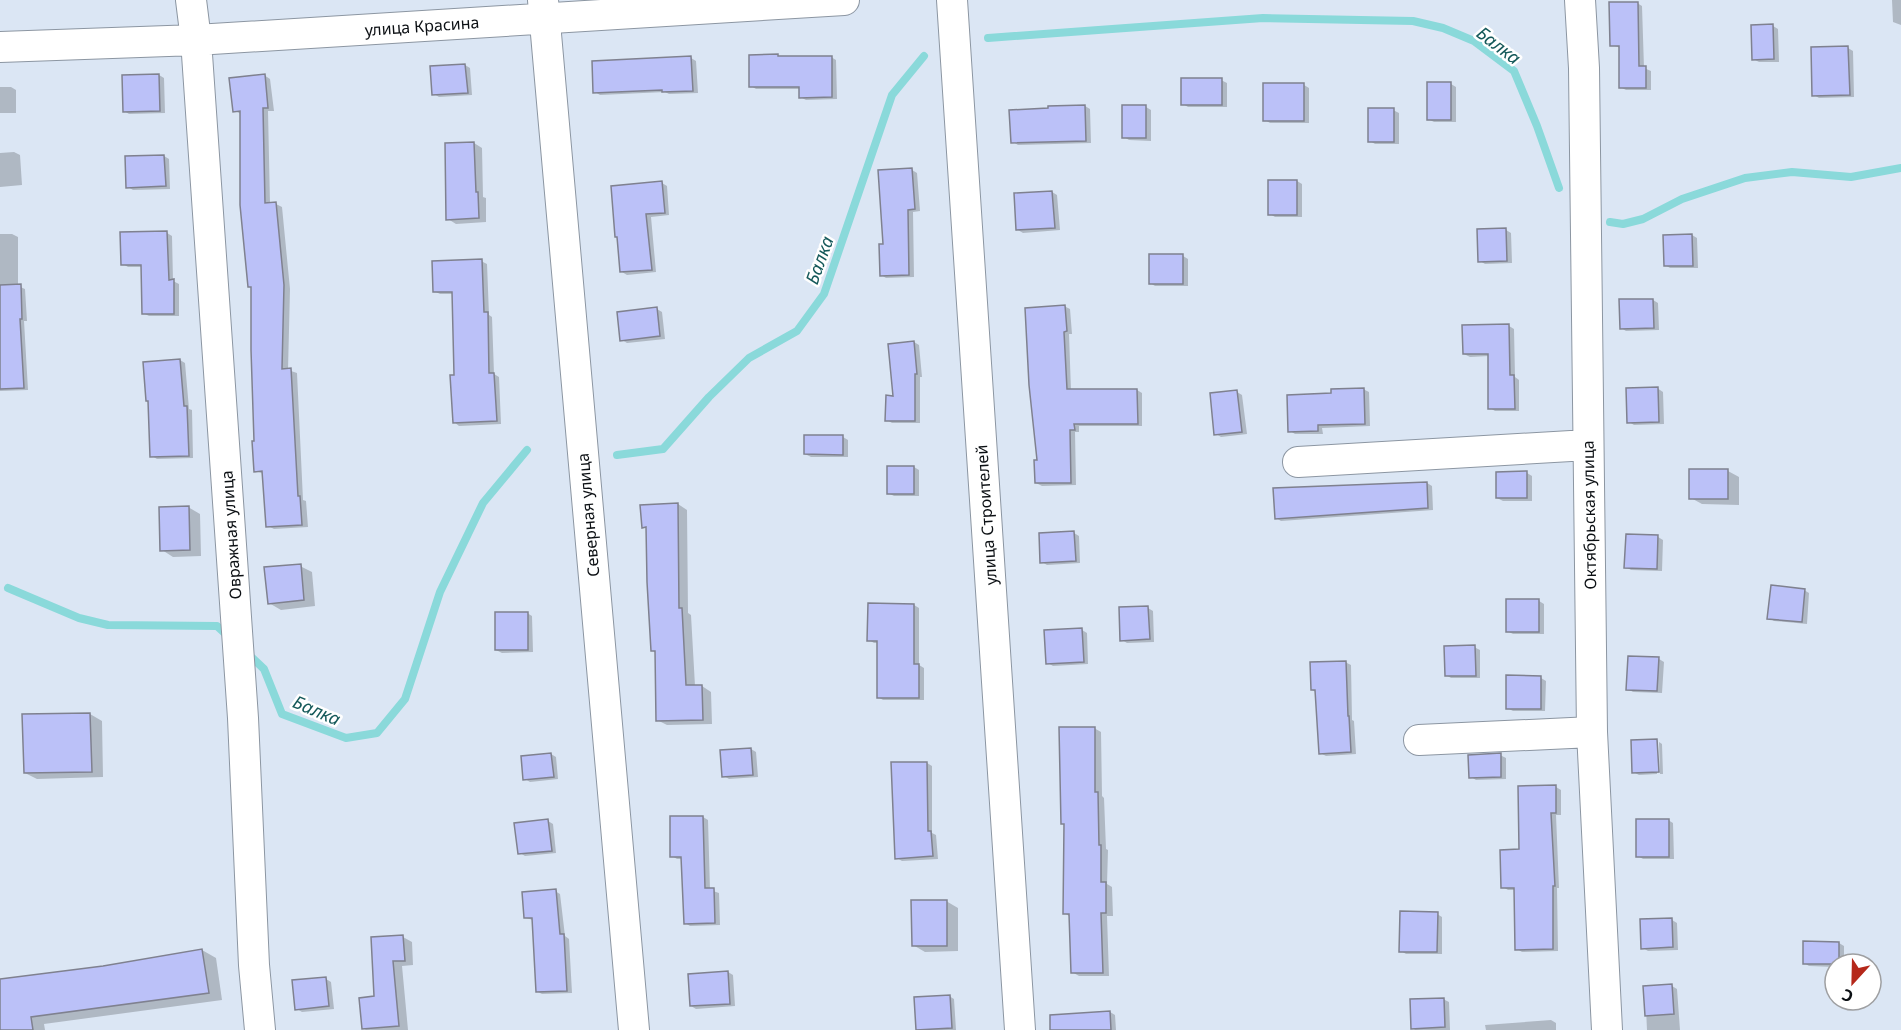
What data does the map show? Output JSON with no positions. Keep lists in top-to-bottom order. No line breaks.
{"streets":{"street":["улица Красина","Северная улица","улица Строителей","Октябрьская улица","Овражная улица"]},"crossings":[["улица Красина","Северная улица"],["улица Красина","Овражная улица"]],"water":["Балка"],"north":"bottom"}
